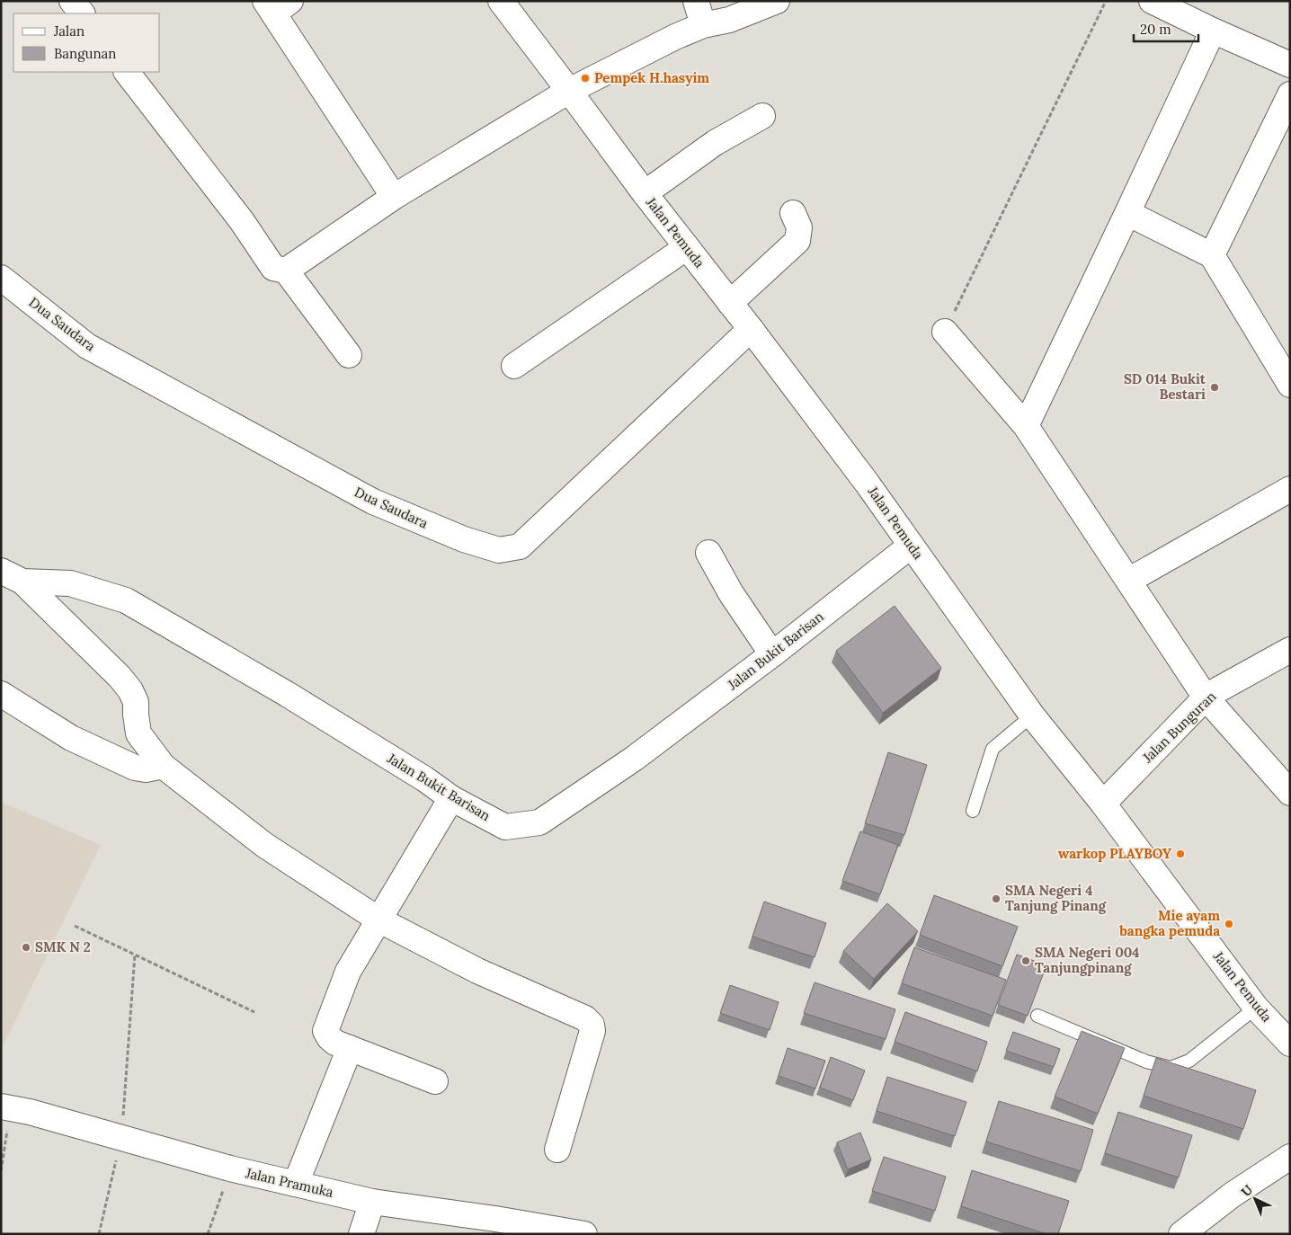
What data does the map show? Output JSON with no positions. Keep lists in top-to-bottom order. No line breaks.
{"streets":{"street":["Jalan Pemuda","Dua Saudara","Jalan Bukit Barisan","Jalan Bunguran","Jalan Pramuka"]},"crossings":[["Jalan Pemuda","Dua Saudara"],["Jalan Pemuda","Jalan Bukit Barisan"],["Jalan Pemuda","Jalan Bunguran"]],"places":["Pempek H.hasyim","SD 014 Bukit Bestari","warkop PLAYBOY","SMA Negeri 4 Tanjung Pinang","Mie ayam bangka pemuda","SMK N 2","SMA Negeri 004 Tanjungpinang"],"legend":["Jalan","Bangunan"],"scale_bar":"20 m","north":"top left"}
